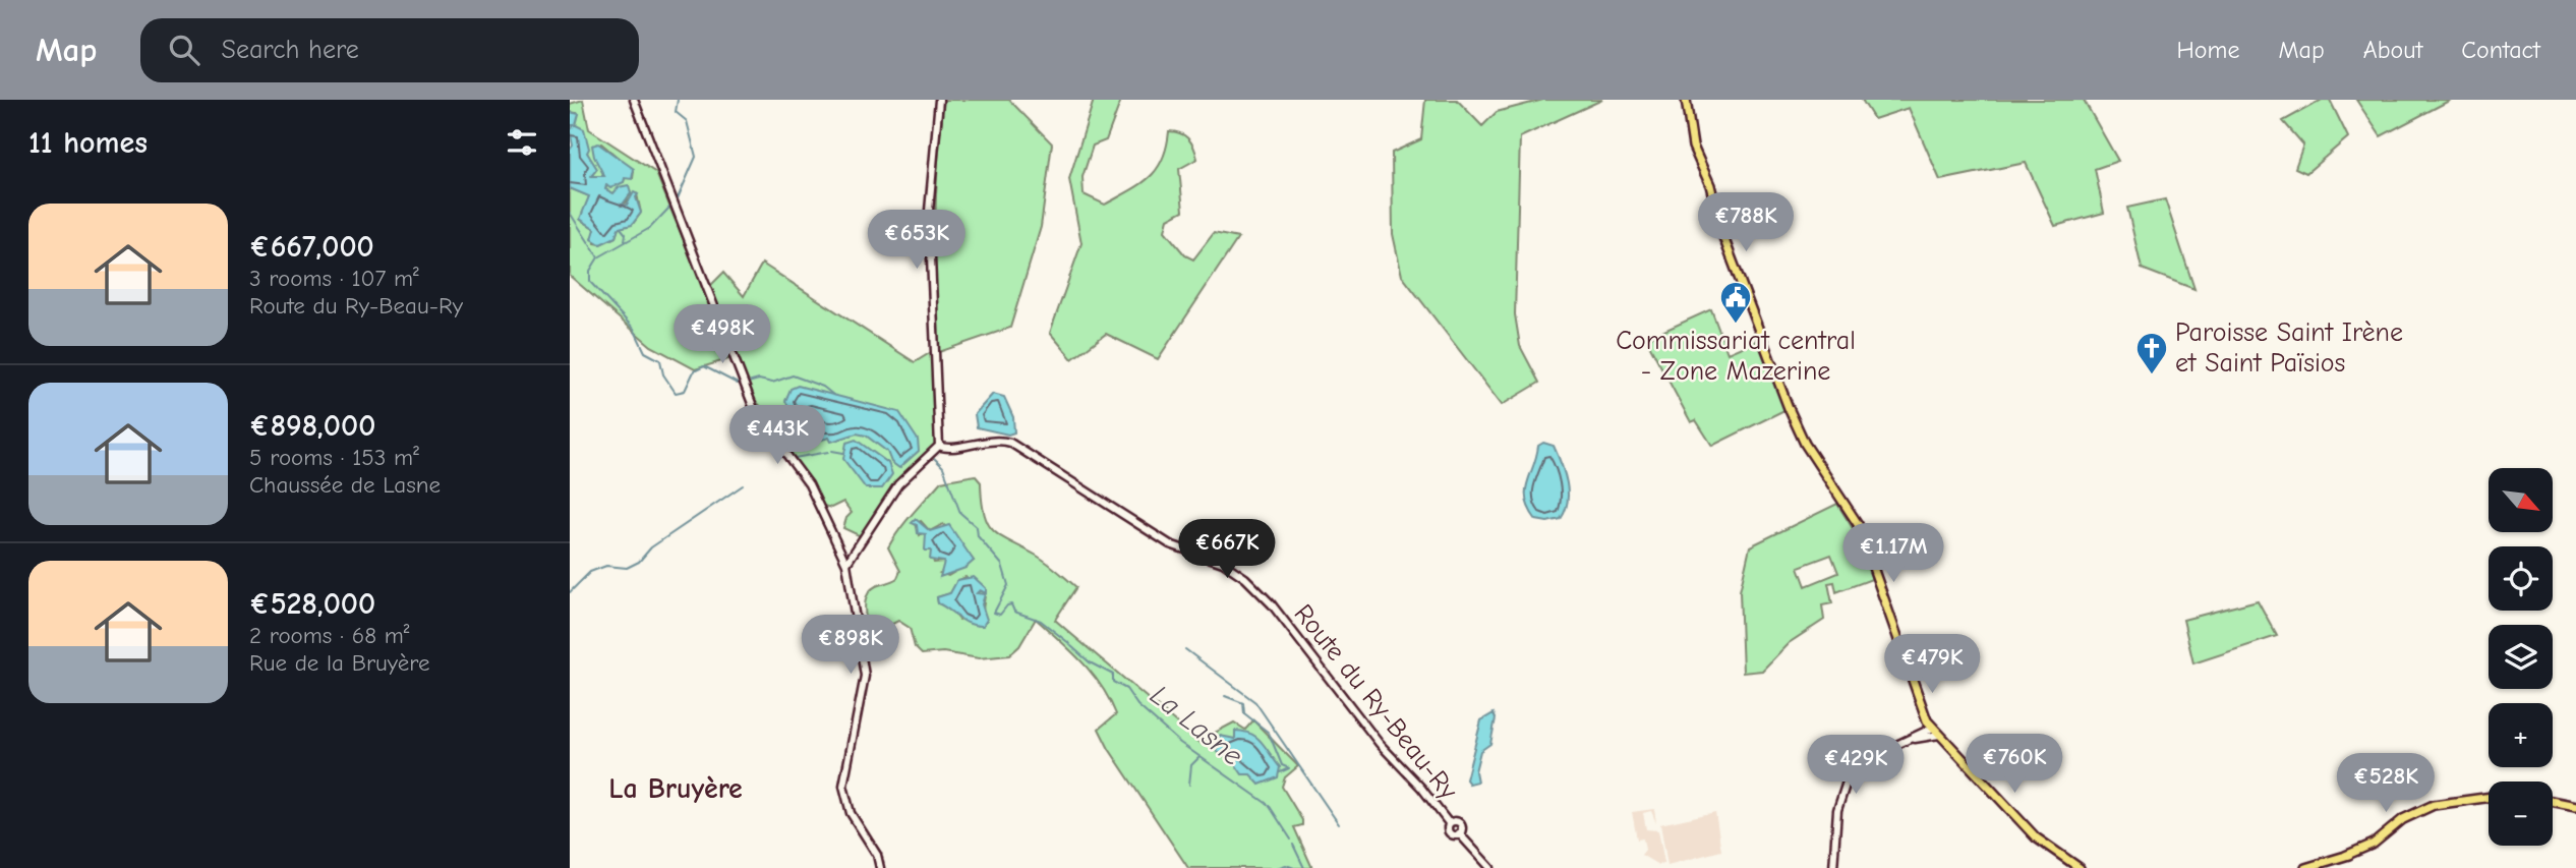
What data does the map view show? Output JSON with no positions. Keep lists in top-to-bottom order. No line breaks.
{"streets":{"street":["Route du Ry-Beau-Ry"]},"districts":["La Bruyère"],"water":["La Lasne"],"places":{"public building":["Commissariat central - Zone Mazerine"],"church":["Paroisse Saint Irène et Saint Païsios"]},"north":"bottom right","page":{"header":"Map","search":"Search here","nav":["Home","Map","About","Contact"],"heading":"11 homes","list":[{"name":"€667,000","note":"3 rooms · 107 m² · Route du Ry-Beau-Ry"},{"name":"€898,000","note":"5 rooms · 153 m² · Chaussée de Lasne"},{"name":"€528,000","note":"2 rooms · 68 m² · Rue de la Bruyère"}],"price":["€788K","€653K","€498K","€443K","€667K","€1.17M","€898K","€479K","€760K","€429K","€528K"],"map_buttons":["+","−"]}}
